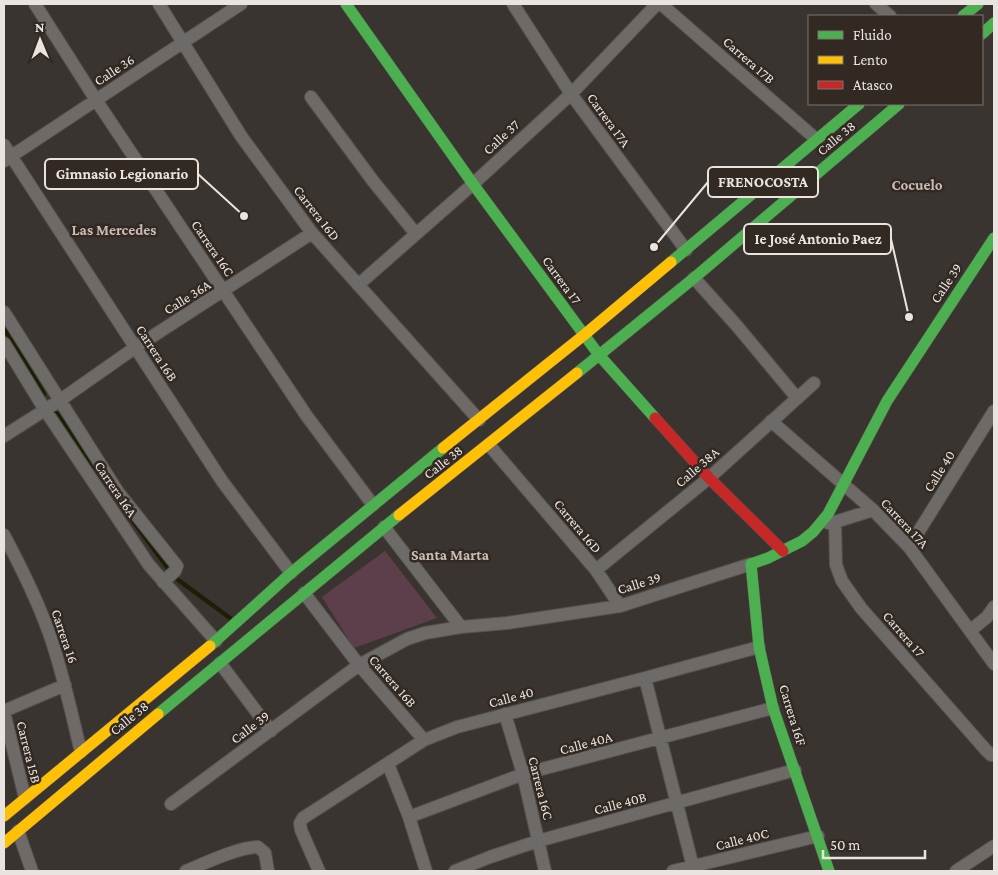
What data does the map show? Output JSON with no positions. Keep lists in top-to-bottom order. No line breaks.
{"streets":{"main road":["Calle 38","Carrera 17","Calle 39","Carrera 16F"],"street":["Carrera 17B","Calle 36","Carrera 17A","Calle 37","Carrera 16D","Carrera 16C","Calle 36A","Carrera 16B","Calle 38A","Calle 40","Carrera 16A","Carrera 16","Calle 40A","Carrera 15B","Calle 40B","Calle 40C"]},"crossings":[["Carrera 17B","Calle 38"],["Calle 36","Carrera 16D"],["Calle 36","Carrera 16C"],["Calle 36","Carrera 16B"],["Carrera 17A","Calle 37"],["Carrera 17A","Calle 38"],["Carrera 17A","Calle 39"],["Carrera 17A","Calle 38A"],["Carrera 17A","Calle 40"],["Calle 37","Carrera 16D"],["Calle 37","Carrera 17"],["Calle 38","Carrera 16D"],["Calle 38","Carrera 16C"],["Calle 38","Carrera 17"],["Calle 38","Carrera 16B"],["Calle 38","Carrera 16A"],["Calle 38","Carrera 16"],["Calle 38","Carrera 15B"],["Carrera 16D","Calle 39"],["Carrera 16D","Calle 36A"],["Carrera 16D","Calle 38A"],["Carrera 16C","Calle 36A"],["Carrera 16C","Calle 40"],["Carrera 16C","Calle 40A"],["Carrera 16C","Calle 40B"],["Carrera 17","Calle 39"],["Carrera 17","Calle 38A"],["Calle 39","Carrera 16B"],["Calle 39","Carrera 16F"],["Calle 36A","Carrera 16B"],["Calle 36A","Carrera 16A"],["Carrera 16B","Calle 40"],["Calle 40","Carrera 16F"],["Carrera 16F","Calle 40A"],["Carrera 16F","Calle 40B"],["Carrera 16F","Calle 40C"]],"districts":["Cocuelo","Las Mercedes","Santa Marta"],"places":["Gimnasio Legionario","FRENOCOSTA","Ie José Antonio Paez"],"legend":["Fluido","Lento","Atasco"],"scale_bar":"50 m","north":"top"}
